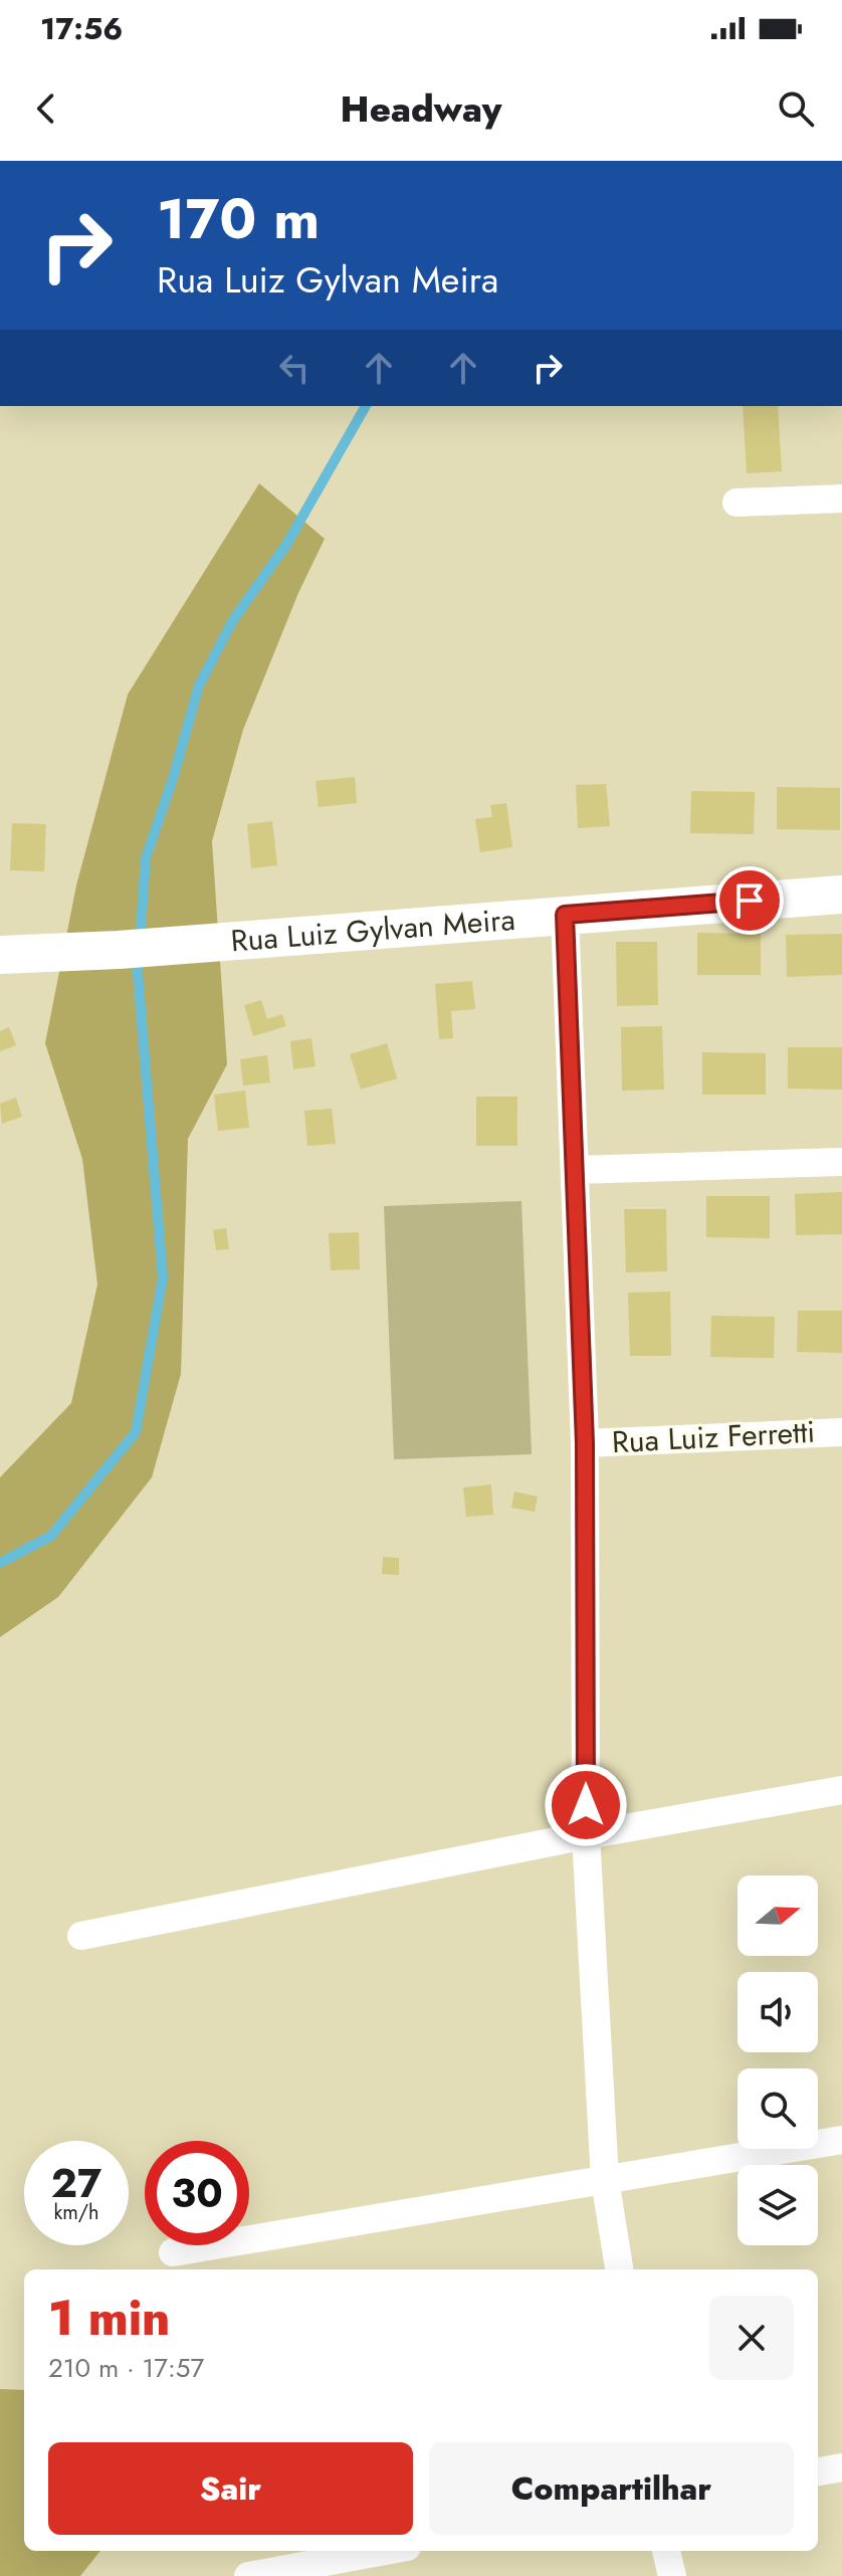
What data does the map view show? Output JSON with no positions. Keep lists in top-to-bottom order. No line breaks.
{"streets":{"street":["Rua Luiz Gylvan Meira","Rua Luiz Ferretti"]},"north":"right","page":{"status":"17:56","header":"Headway","turn":["170 m","Rua Luiz Gylvan Meira"],"speed":"27 km/h","limit":"30","heading":["1 min","210 m · 17:57"],"buttons":["Sair","Compartilhar"]}}
